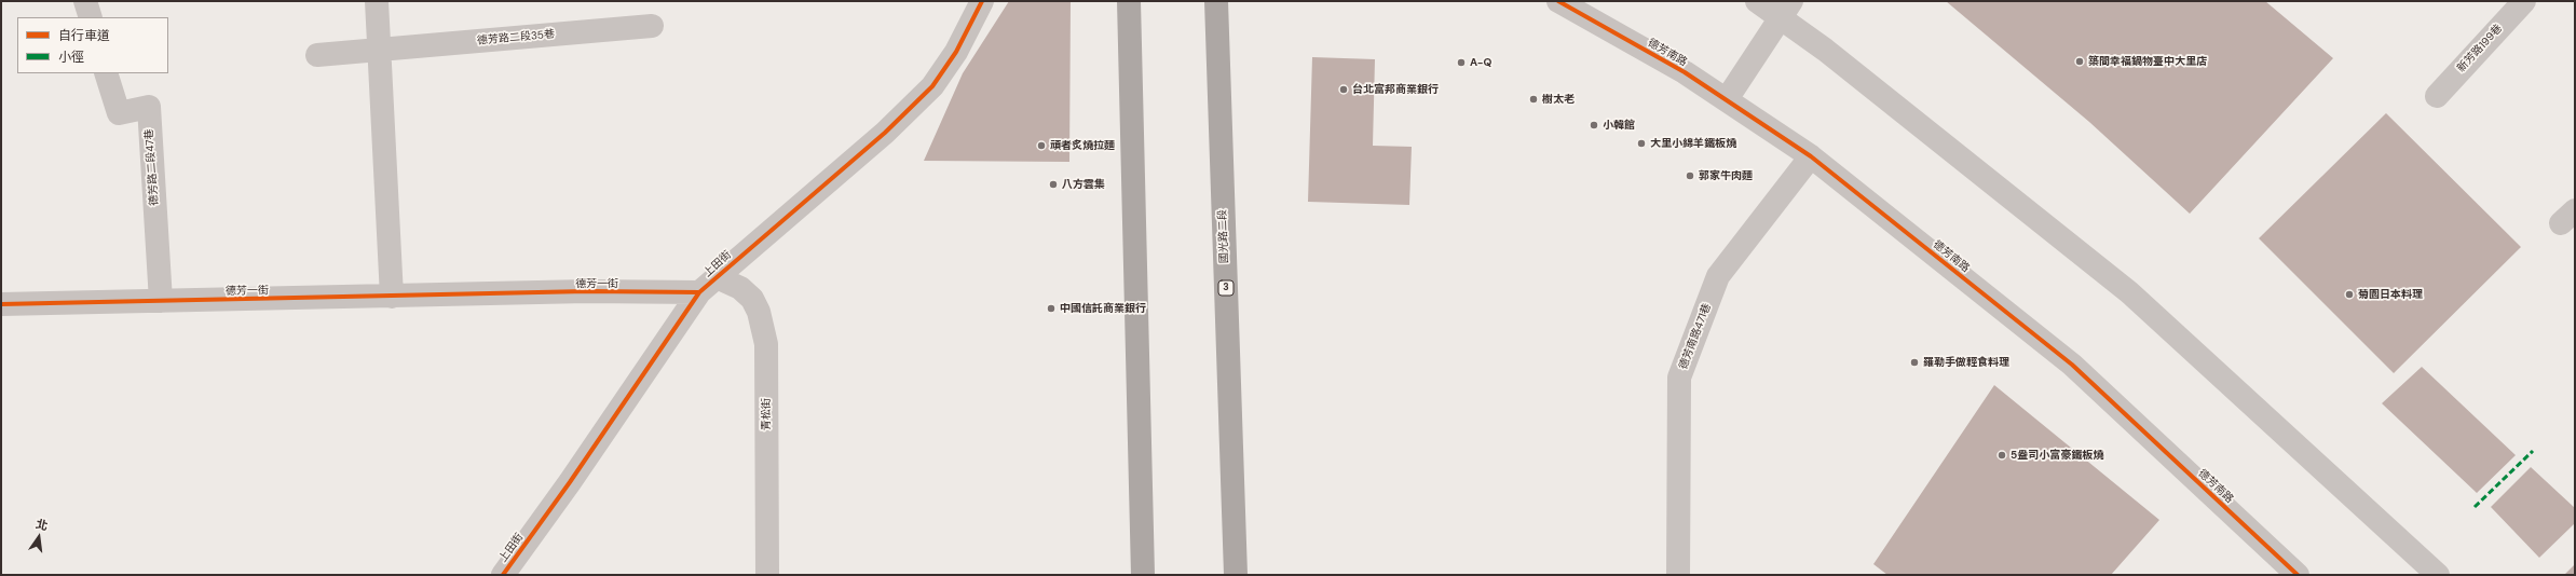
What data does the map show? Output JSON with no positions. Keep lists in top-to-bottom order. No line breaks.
{"streets":{"main road":["國光路二段","3"],"street":["德芳路二段35巷","新芳路199巷","德芳南路","德芳路二段47巷","上田街","德芳一街","德芳南路471巷","青松街"]},"crossings":[["德芳南路","德芳南路471巷"],["德芳路二段47巷","德芳一街"],["上田街","德芳一街"],["上田街","青松街"],["德芳一街","青松街"]],"places":["築間幸福鍋物臺中大里店","A-Q","台北富邦商業銀行","樹太老","小韓館","大里小綿羊鐵板燒","頑者炙燒拉麵","郭家牛肉麵","八方雲集","菊園日本料理","中國信託商業銀行","羅勒手做輕食料理","5盎司小富豪鐵板燒"],"legend":["自行車道","小徑"],"north":"top"}
